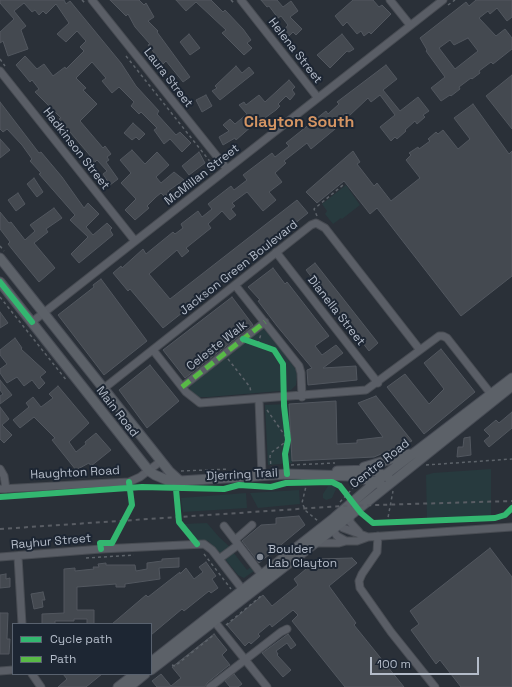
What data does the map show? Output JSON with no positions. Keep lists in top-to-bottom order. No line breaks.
{"streets":{"main road":["Main Road","Centre Road"],"street":["Helena Street","Laura Street","Hadkinson Street","McMillan Street","Jackson Green Boulevard","Dianella Street","Celeste Walk","Haughton Road","Rayhur Street"],"cycle path":["Djerring Trail"]},"crossings":[["Helena Street","McMillan Street"],["Laura Street","McMillan Street"],["Hadkinson Street","McMillan Street"],["McMillan Street","Main Road"],["Jackson Green Boulevard","Dianella Street"],["Jackson Green Boulevard","Main Road"],["Main Road","Haughton Road"],["Centre Road","Rayhur Street"]],"districts":["Clayton South"],"places":["Boulder Lab Clayton"],"legend":["Cycle path","Path"],"scale_bar":"100 m"}
